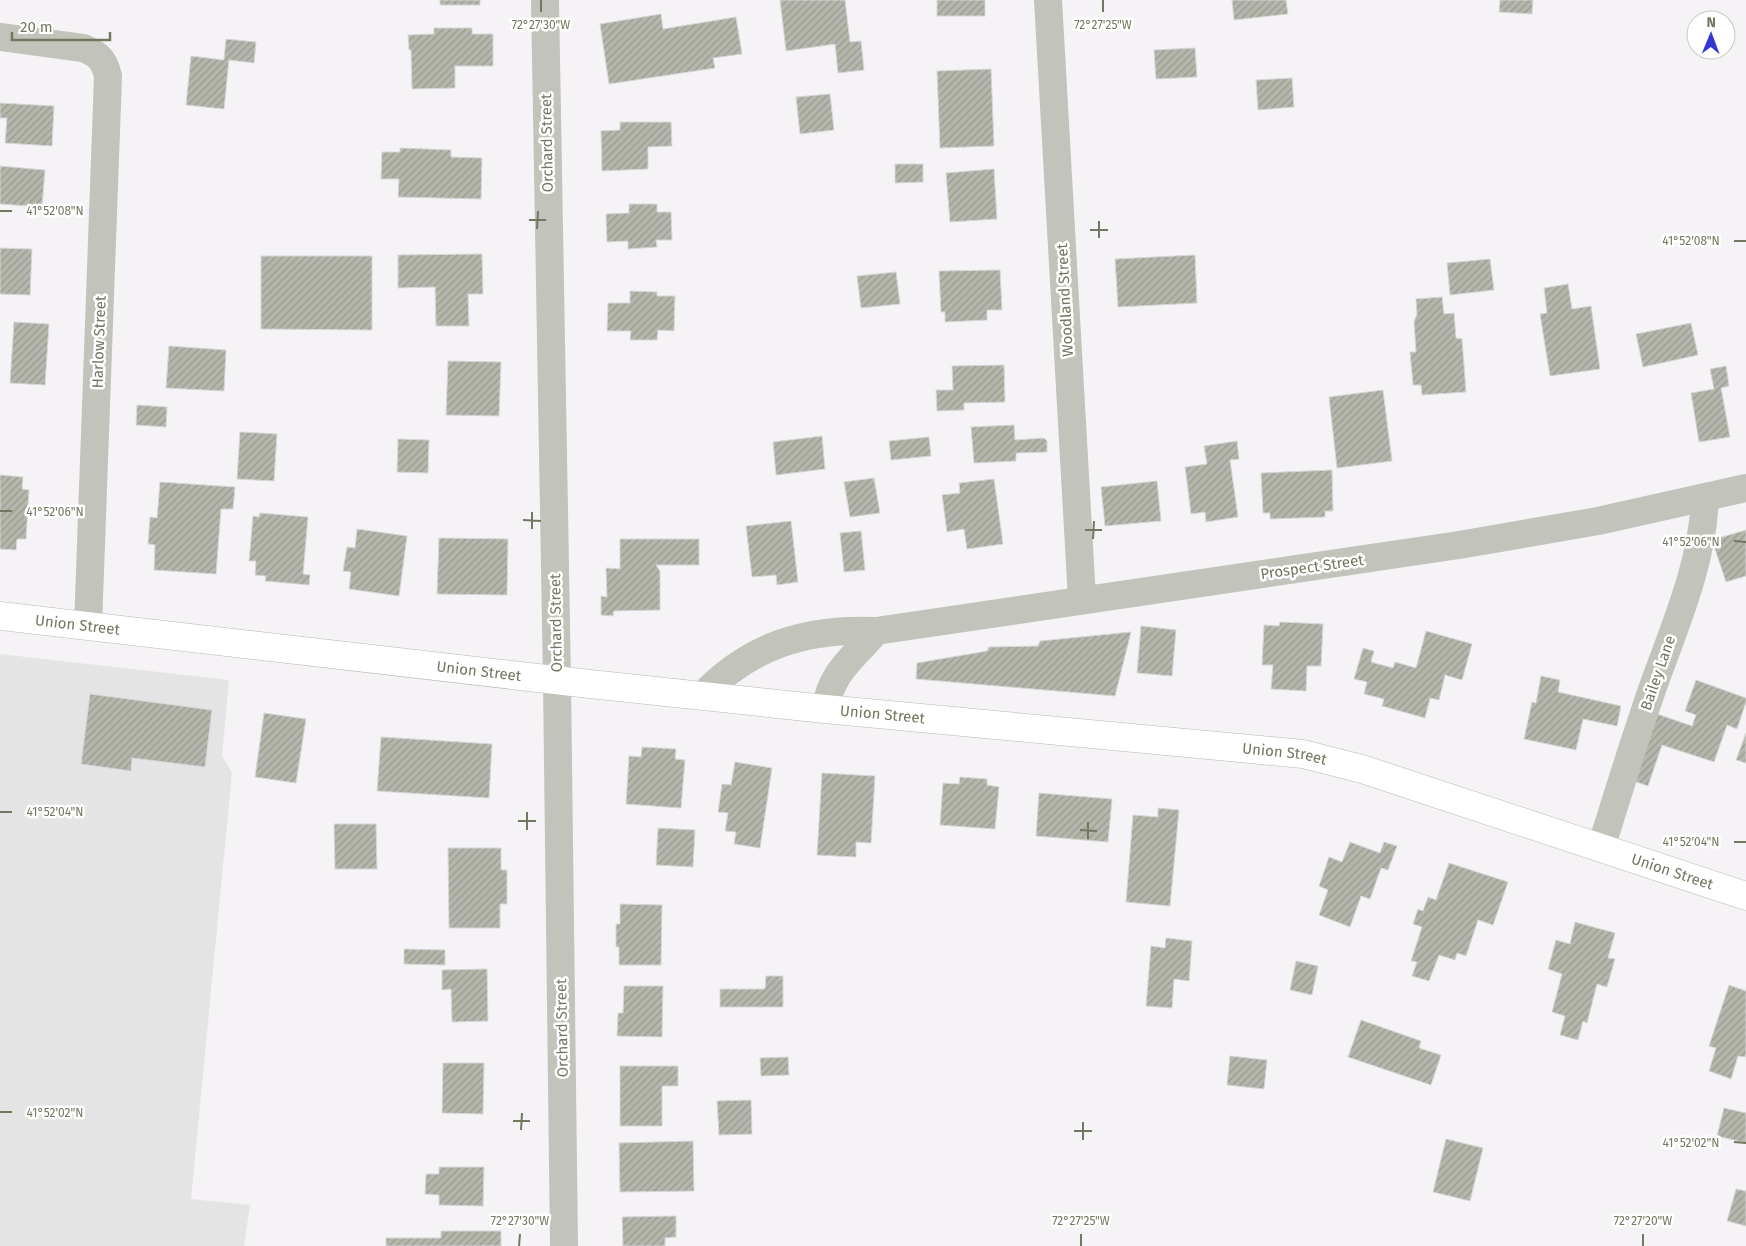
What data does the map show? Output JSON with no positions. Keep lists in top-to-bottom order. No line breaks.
{"streets":{"main road":["Union Street"],"street":["Orchard Street","Woodland Street","Harlow Street","Prospect Street","Bailey Lane"]},"crossings":[["Orchard Street","Union Street"],["Woodland Street","Prospect Street"],["Harlow Street","Union Street"],["Prospect Street","Union Street"],["Prospect Street","Bailey Lane"],["Union Street","Bailey Lane"]],"scale_bar":"20 m","north":"top","coordinates":["72°27'30\"W","72°27'25\"W","41°52'08\"N","41°52'06\"N","41°52'04\"N","41°52'02\"N","72°27'20\"W"]}
